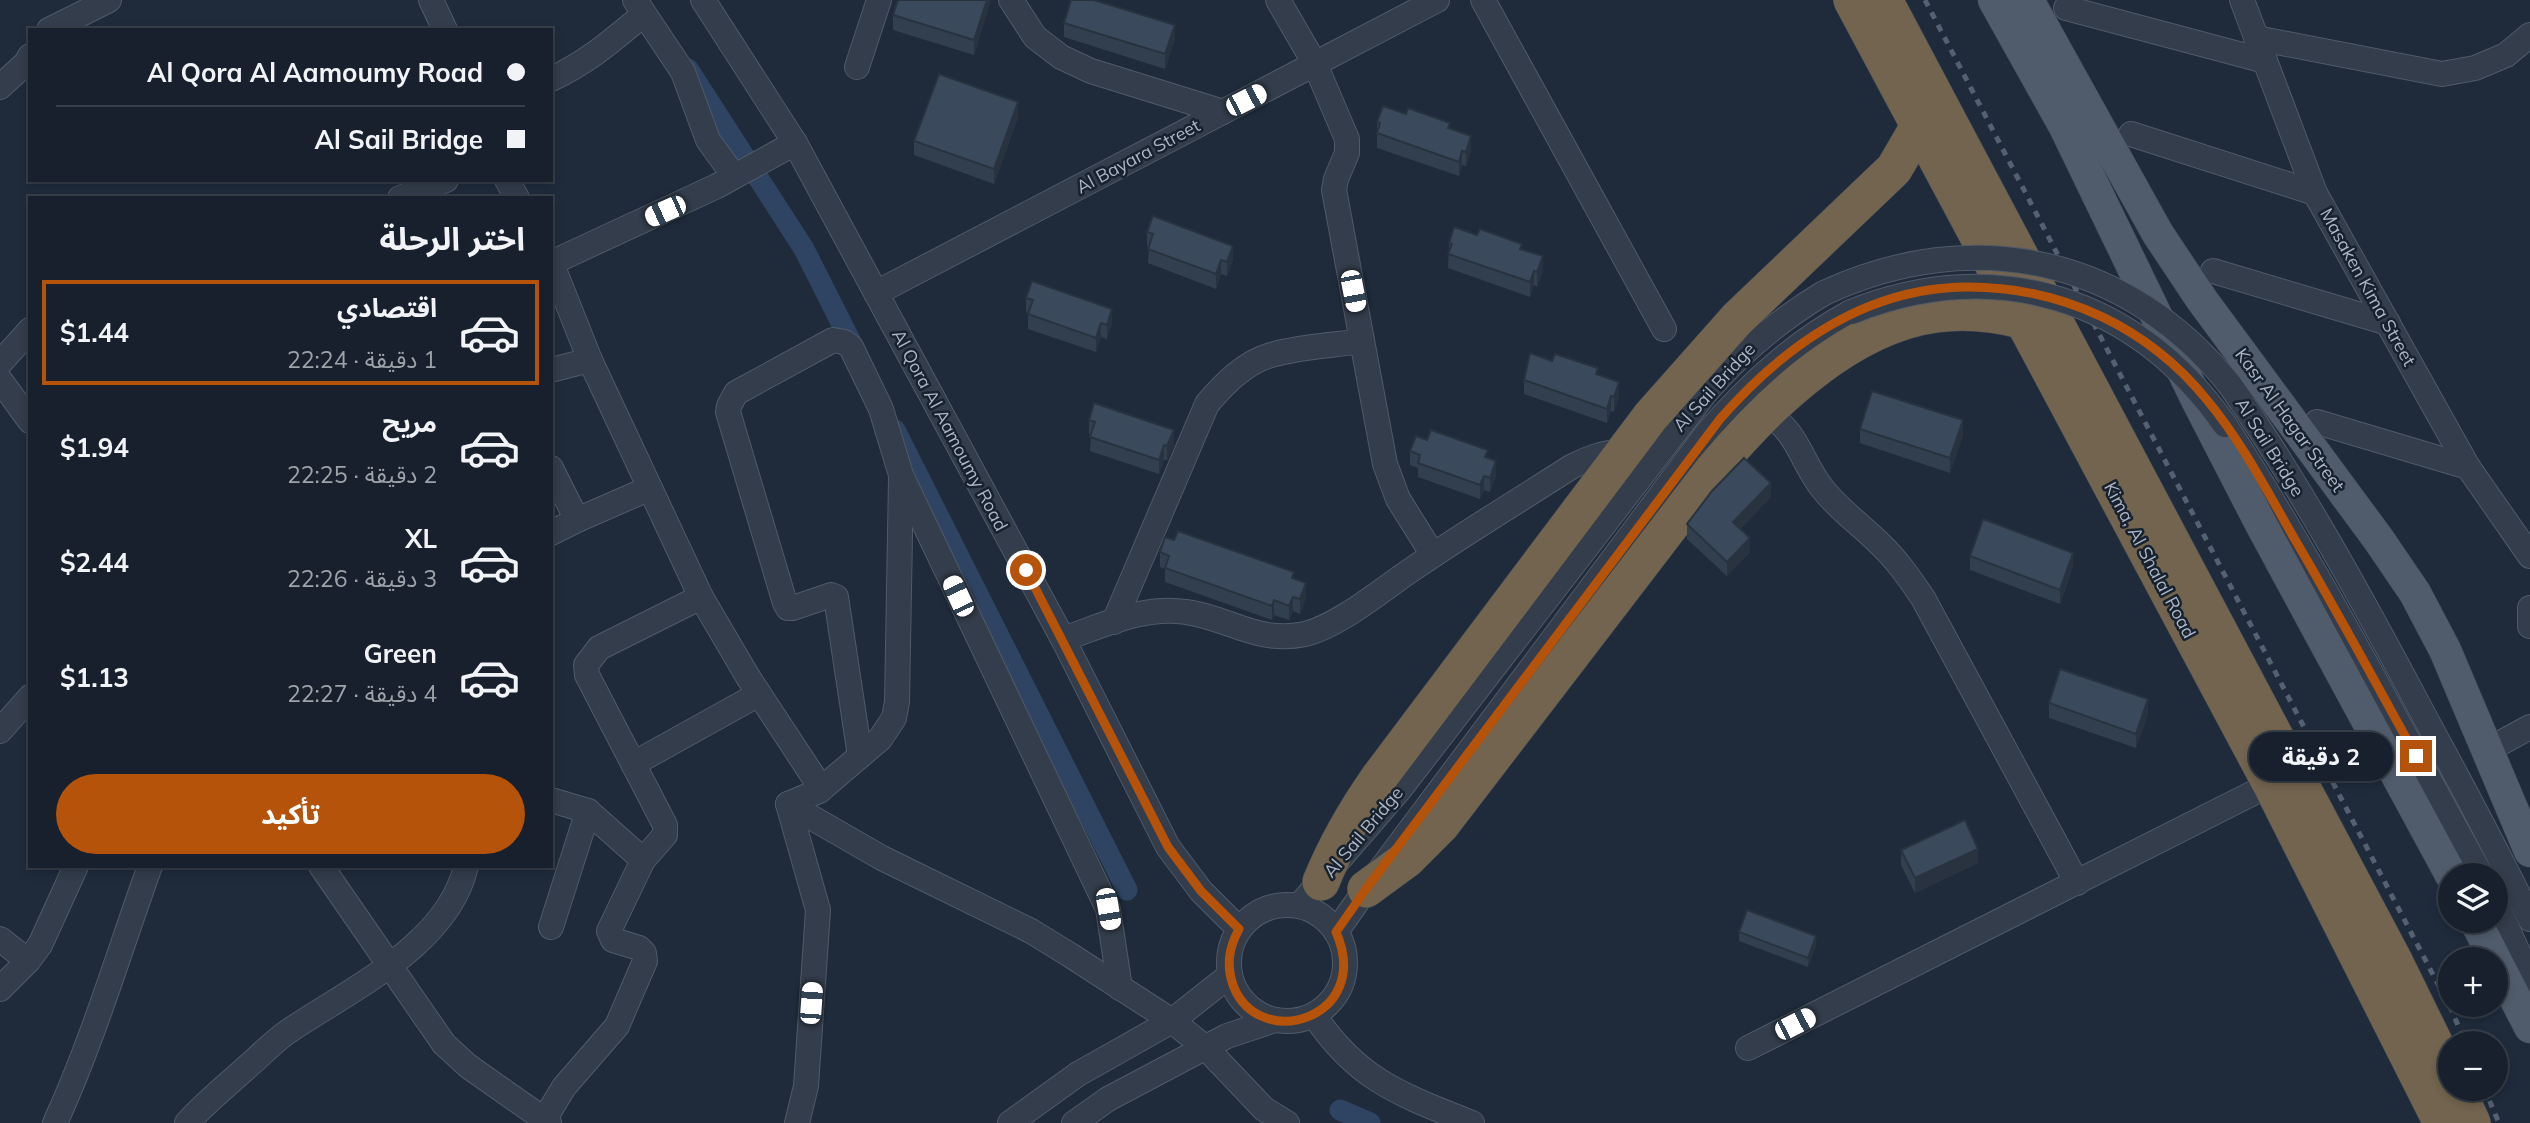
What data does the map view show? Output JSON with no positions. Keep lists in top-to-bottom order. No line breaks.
{"streets":{"highway":["Kima, Al Shalal Road"],"main road":["Kasr Al Hagar Street"],"street":["Al Bayara Street","Masaken Kima Street","Al Sail Bridge","Al Qora Al Aamoumy Road"]},"crossings":[["Al Bayara Street","Al Qora Al Aamoumy Road"],["Al Sail Bridge","Al Qora Al Aamoumy Road"]],"page":{"banner":["Al Qora Al Aamoumy Road","Al Sail Bridge"],"heading":"اختر الرحلة","list":[{"name":"اقتصادي","note":"1 دقيقة · 22:24","value":"$1.44"},{"name":"مريح","note":"2 دقيقة · 22:25","value":"$1.94"},{"name":"XL","note":"3 دقيقة · 22:26","value":"$2.44"},{"name":"Green","note":"4 دقيقة · 22:27","value":"$1.13"}],"bubble":"2 دقيقة","buttons":"تأكيد","map_buttons":["+","−"]}}
